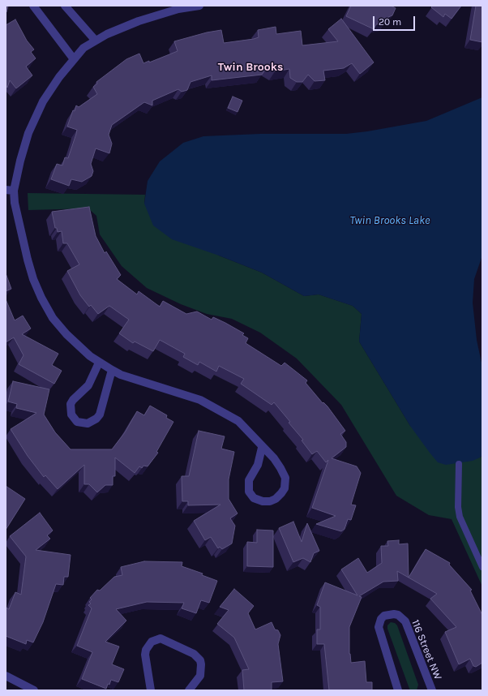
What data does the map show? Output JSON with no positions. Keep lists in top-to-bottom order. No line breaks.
{"streets":{"street":["116 Street NW"]},"districts":["Twin Brooks"],"water":["Twin Brooks Lake"],"scale_bar":"20 m"}
